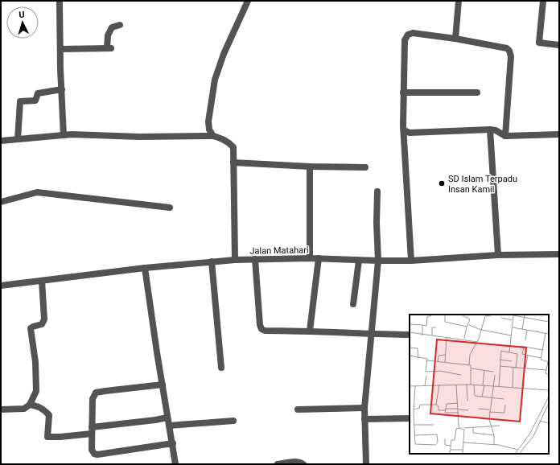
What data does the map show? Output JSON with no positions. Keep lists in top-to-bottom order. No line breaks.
{"streets":{"street":["Jalan Matahari"]},"places":["SD Islam Terpadu Insan Kamil"],"north":"top"}
